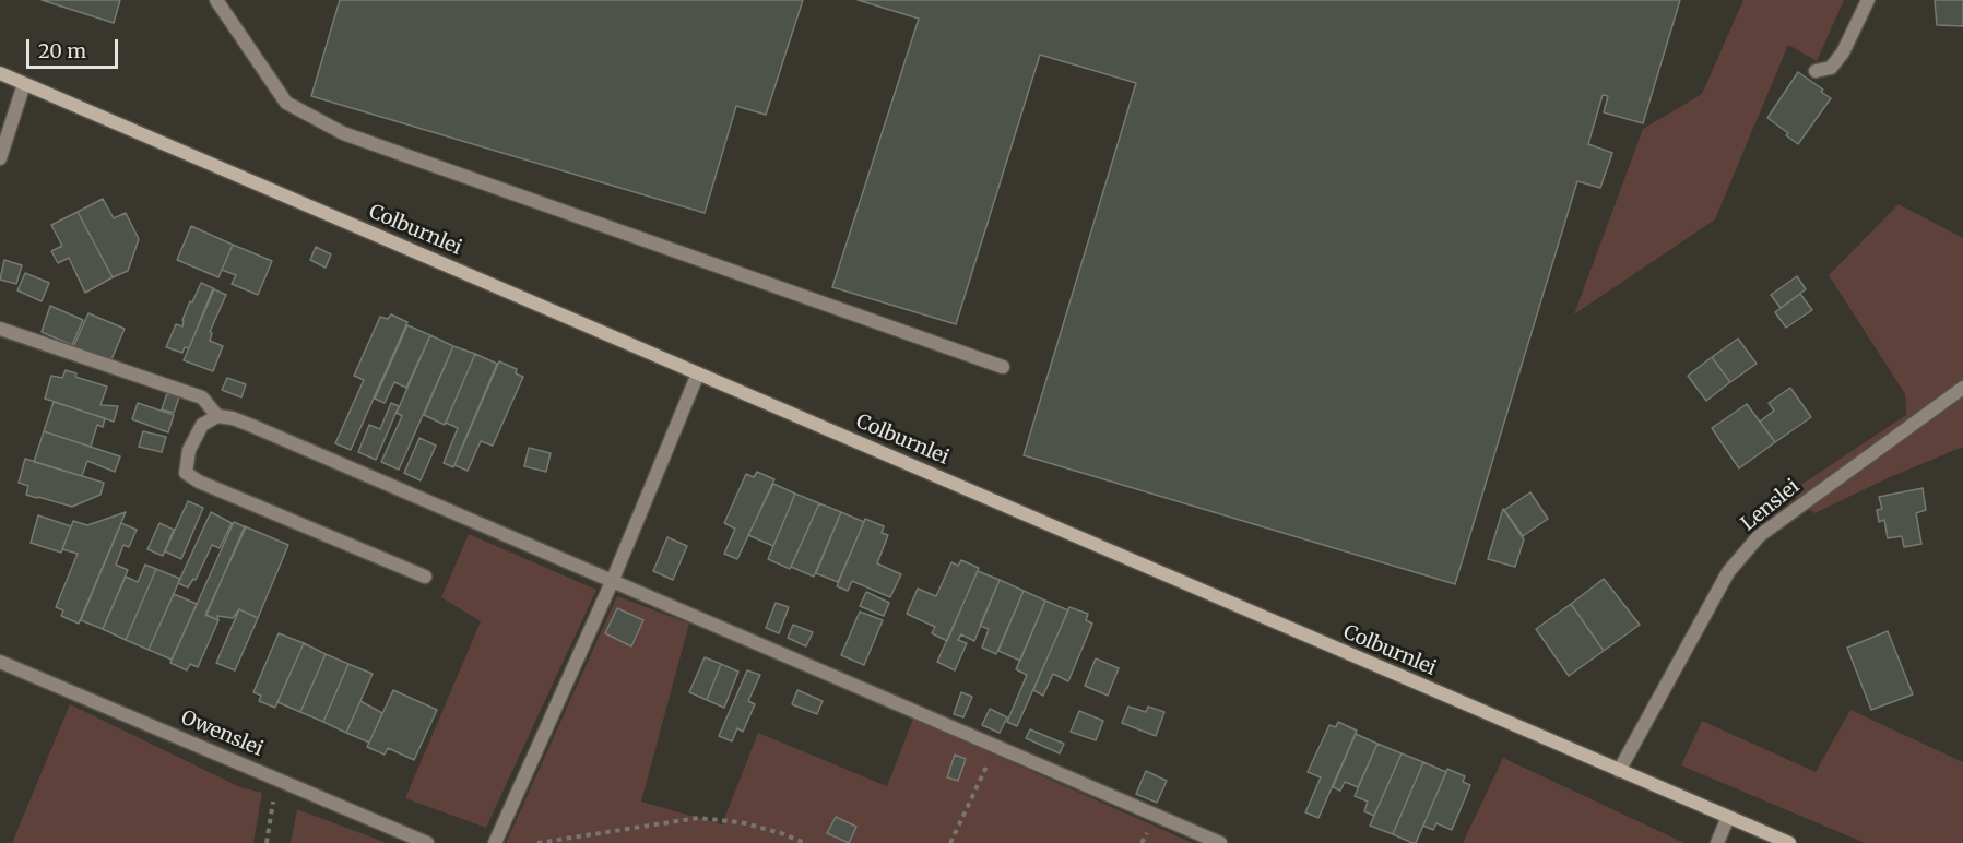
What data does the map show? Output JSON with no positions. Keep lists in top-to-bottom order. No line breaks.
{"streets":{"street":["Colburnlei","Lenslei","Owenslei"]},"crossings":[["Colburnlei","Lenslei"]],"scale_bar":"20 m"}
